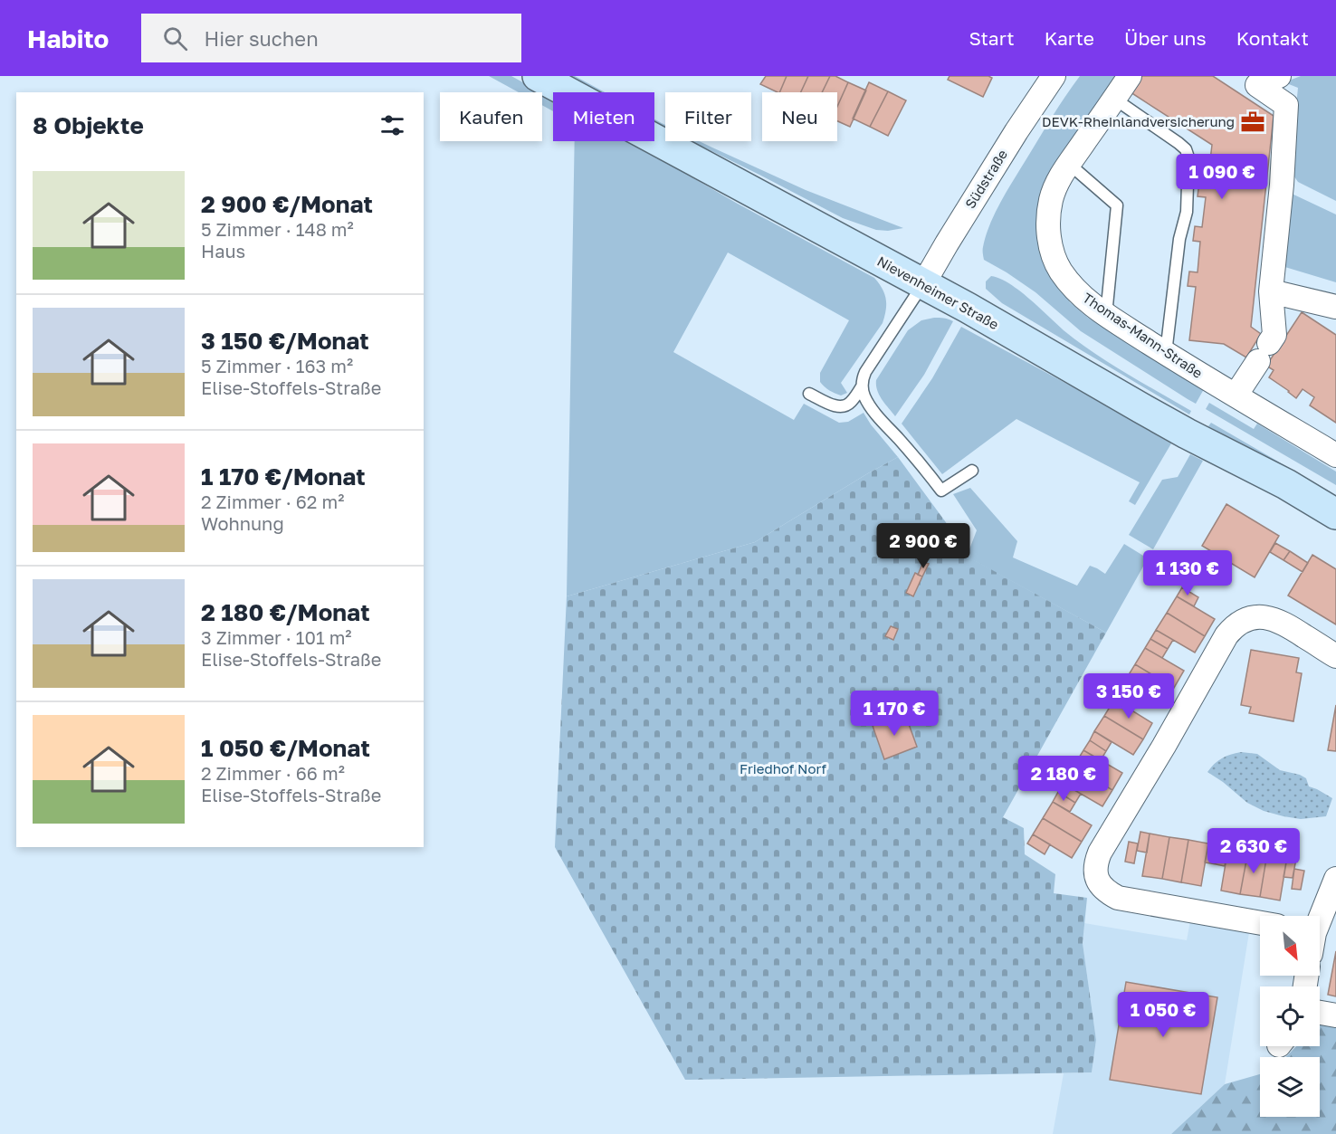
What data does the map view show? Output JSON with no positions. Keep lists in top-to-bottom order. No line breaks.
{"streets":{"main road":["Nievenheimer Straße"],"street":["Südstraße","Thomas-Mann-Straße"]},"crossings":[["Südstraße","Nievenheimer Straße"]],"parks":["Friedhof Norf"],"places":{"office":["DEVK-Rheinlandversicherung"]},"north":"bottom right","page":{"header":"Habito","search":"Hier suchen","nav":["Start","Karte","Über uns","Kontakt"],"chip":["Kaufen","Mieten","Filter","Neu"],"heading":"8 Objekte","price":["1 090 €","2 900 €","1 130 €","3 150 €","1 170 €","2 180 €","2 630 €","1 050 €"],"list":[{"name":"2 900 €/Monat","note":"5 Zimmer · 148 m² · Haus"},{"name":"3 150 €/Monat","note":"5 Zimmer · 163 m² · Elise-Stoffels-Straße"},{"name":"1 170 €/Monat","note":"2 Zimmer · 62 m² · Wohnung"},{"name":"2 180 €/Monat","note":"3 Zimmer · 101 m² · Elise-Stoffels-Straße"},{"name":"1 050 €/Monat","note":"2 Zimmer · 66 m² · Elise-Stoffels-Straße"}]}}
